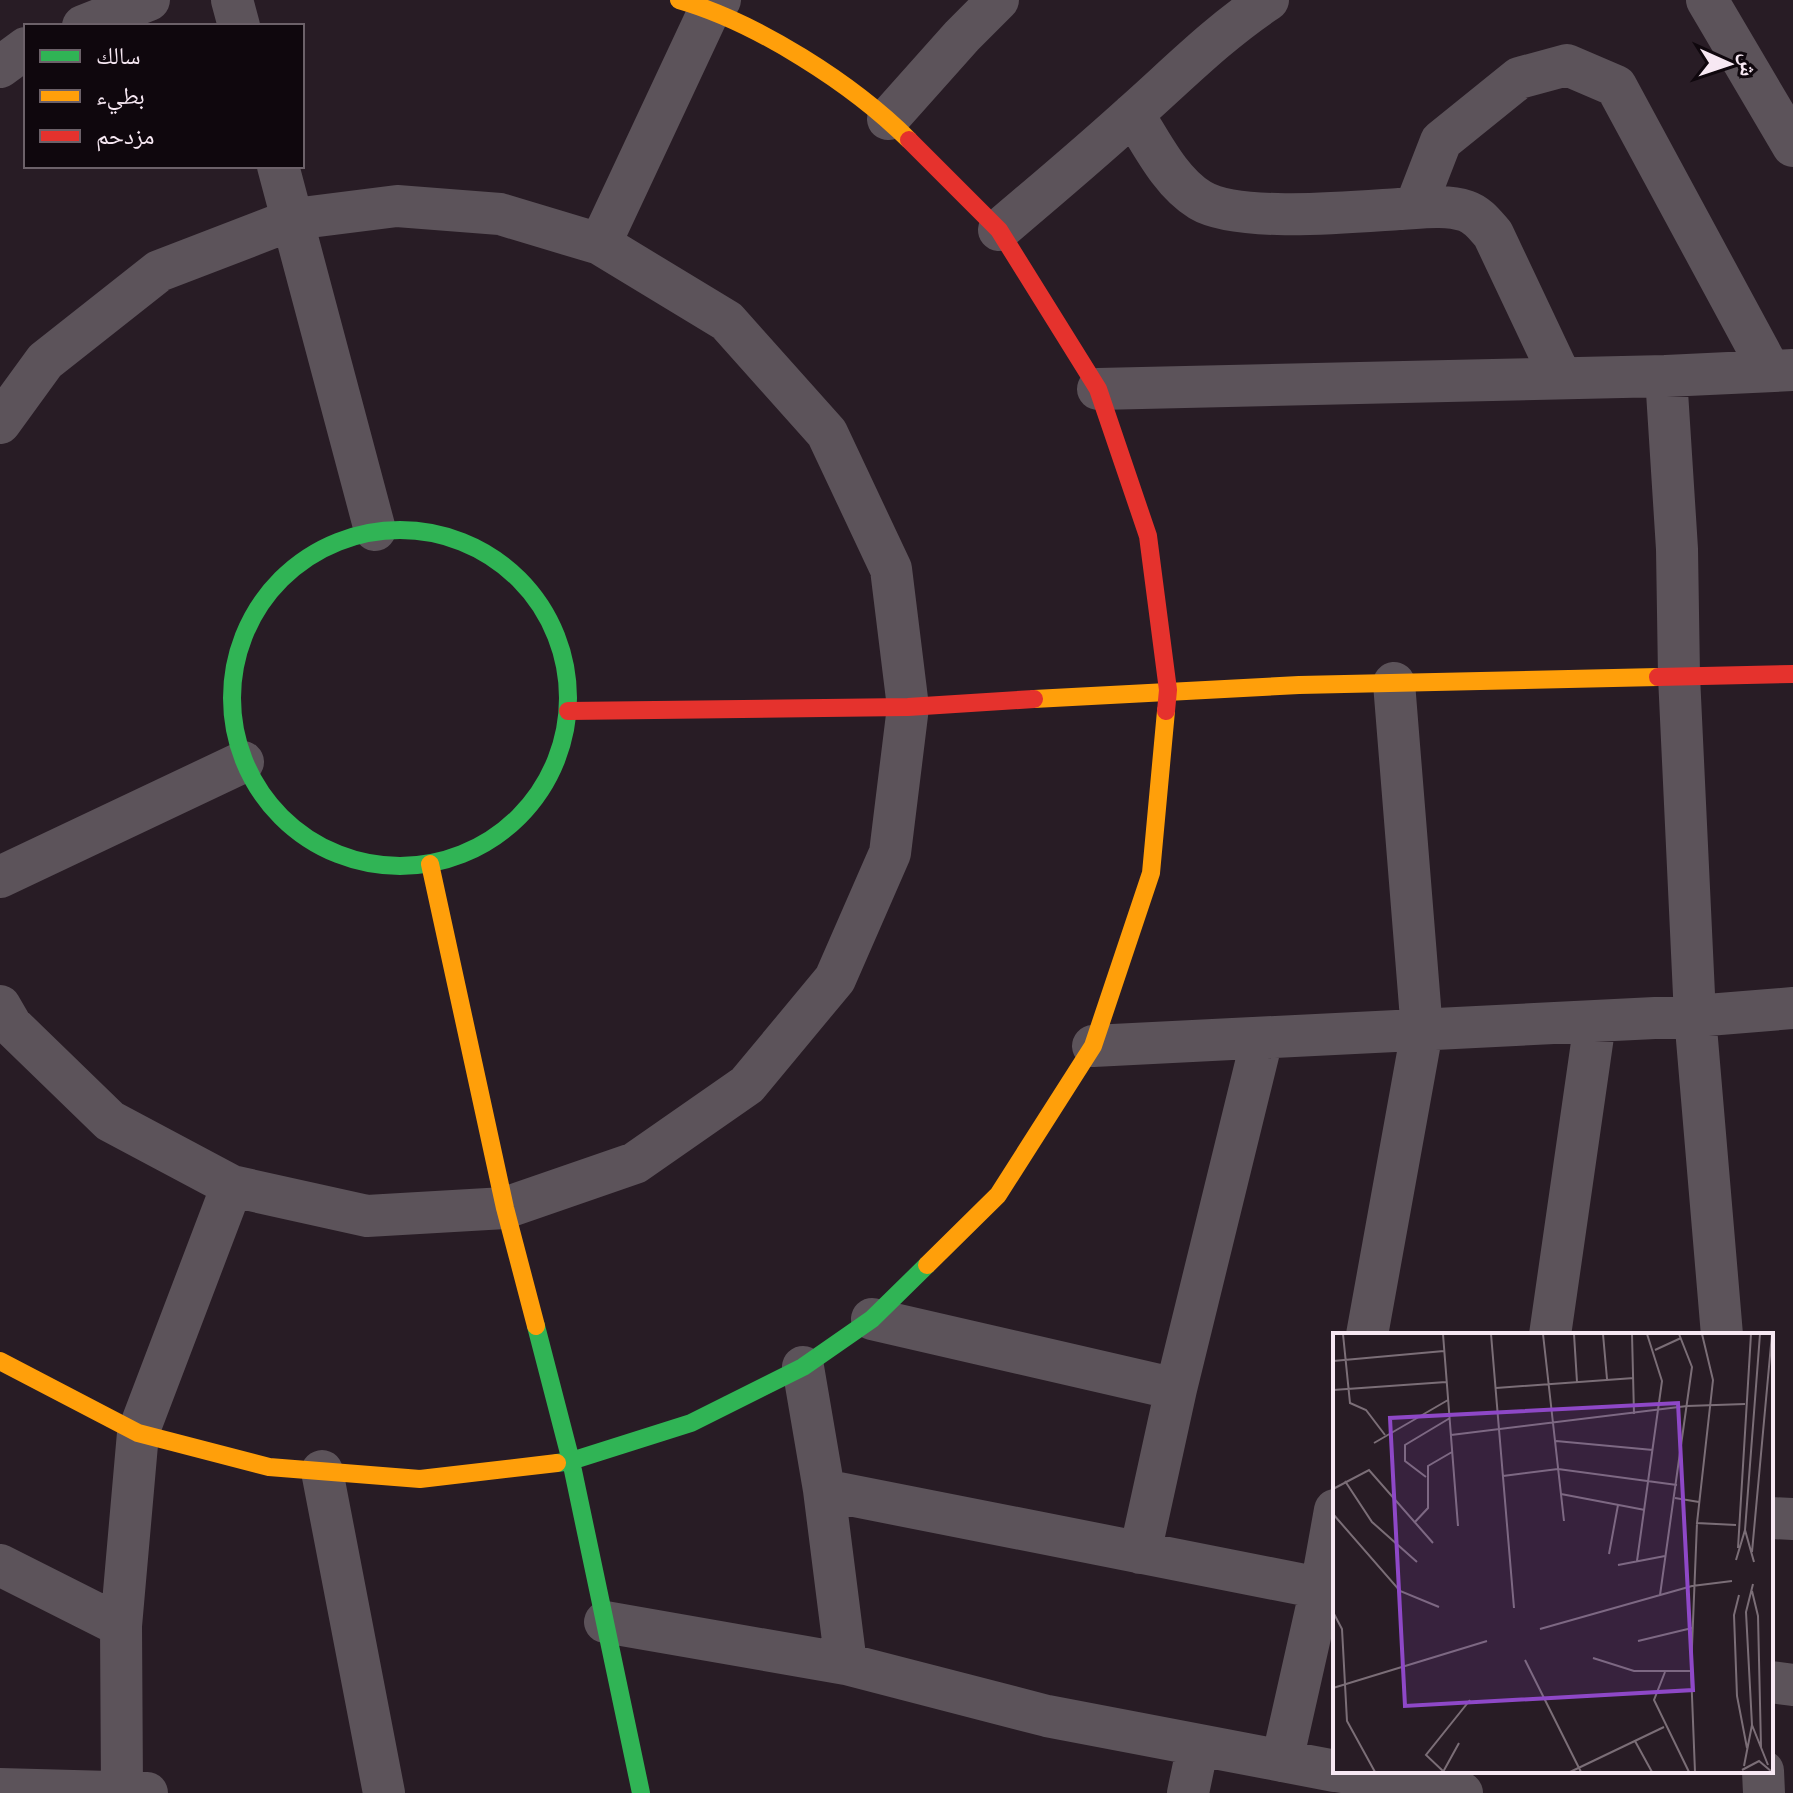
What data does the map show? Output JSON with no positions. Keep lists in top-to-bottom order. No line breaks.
{"legend":["سالك","بطيء","مزدحم"],"north":"right"}
